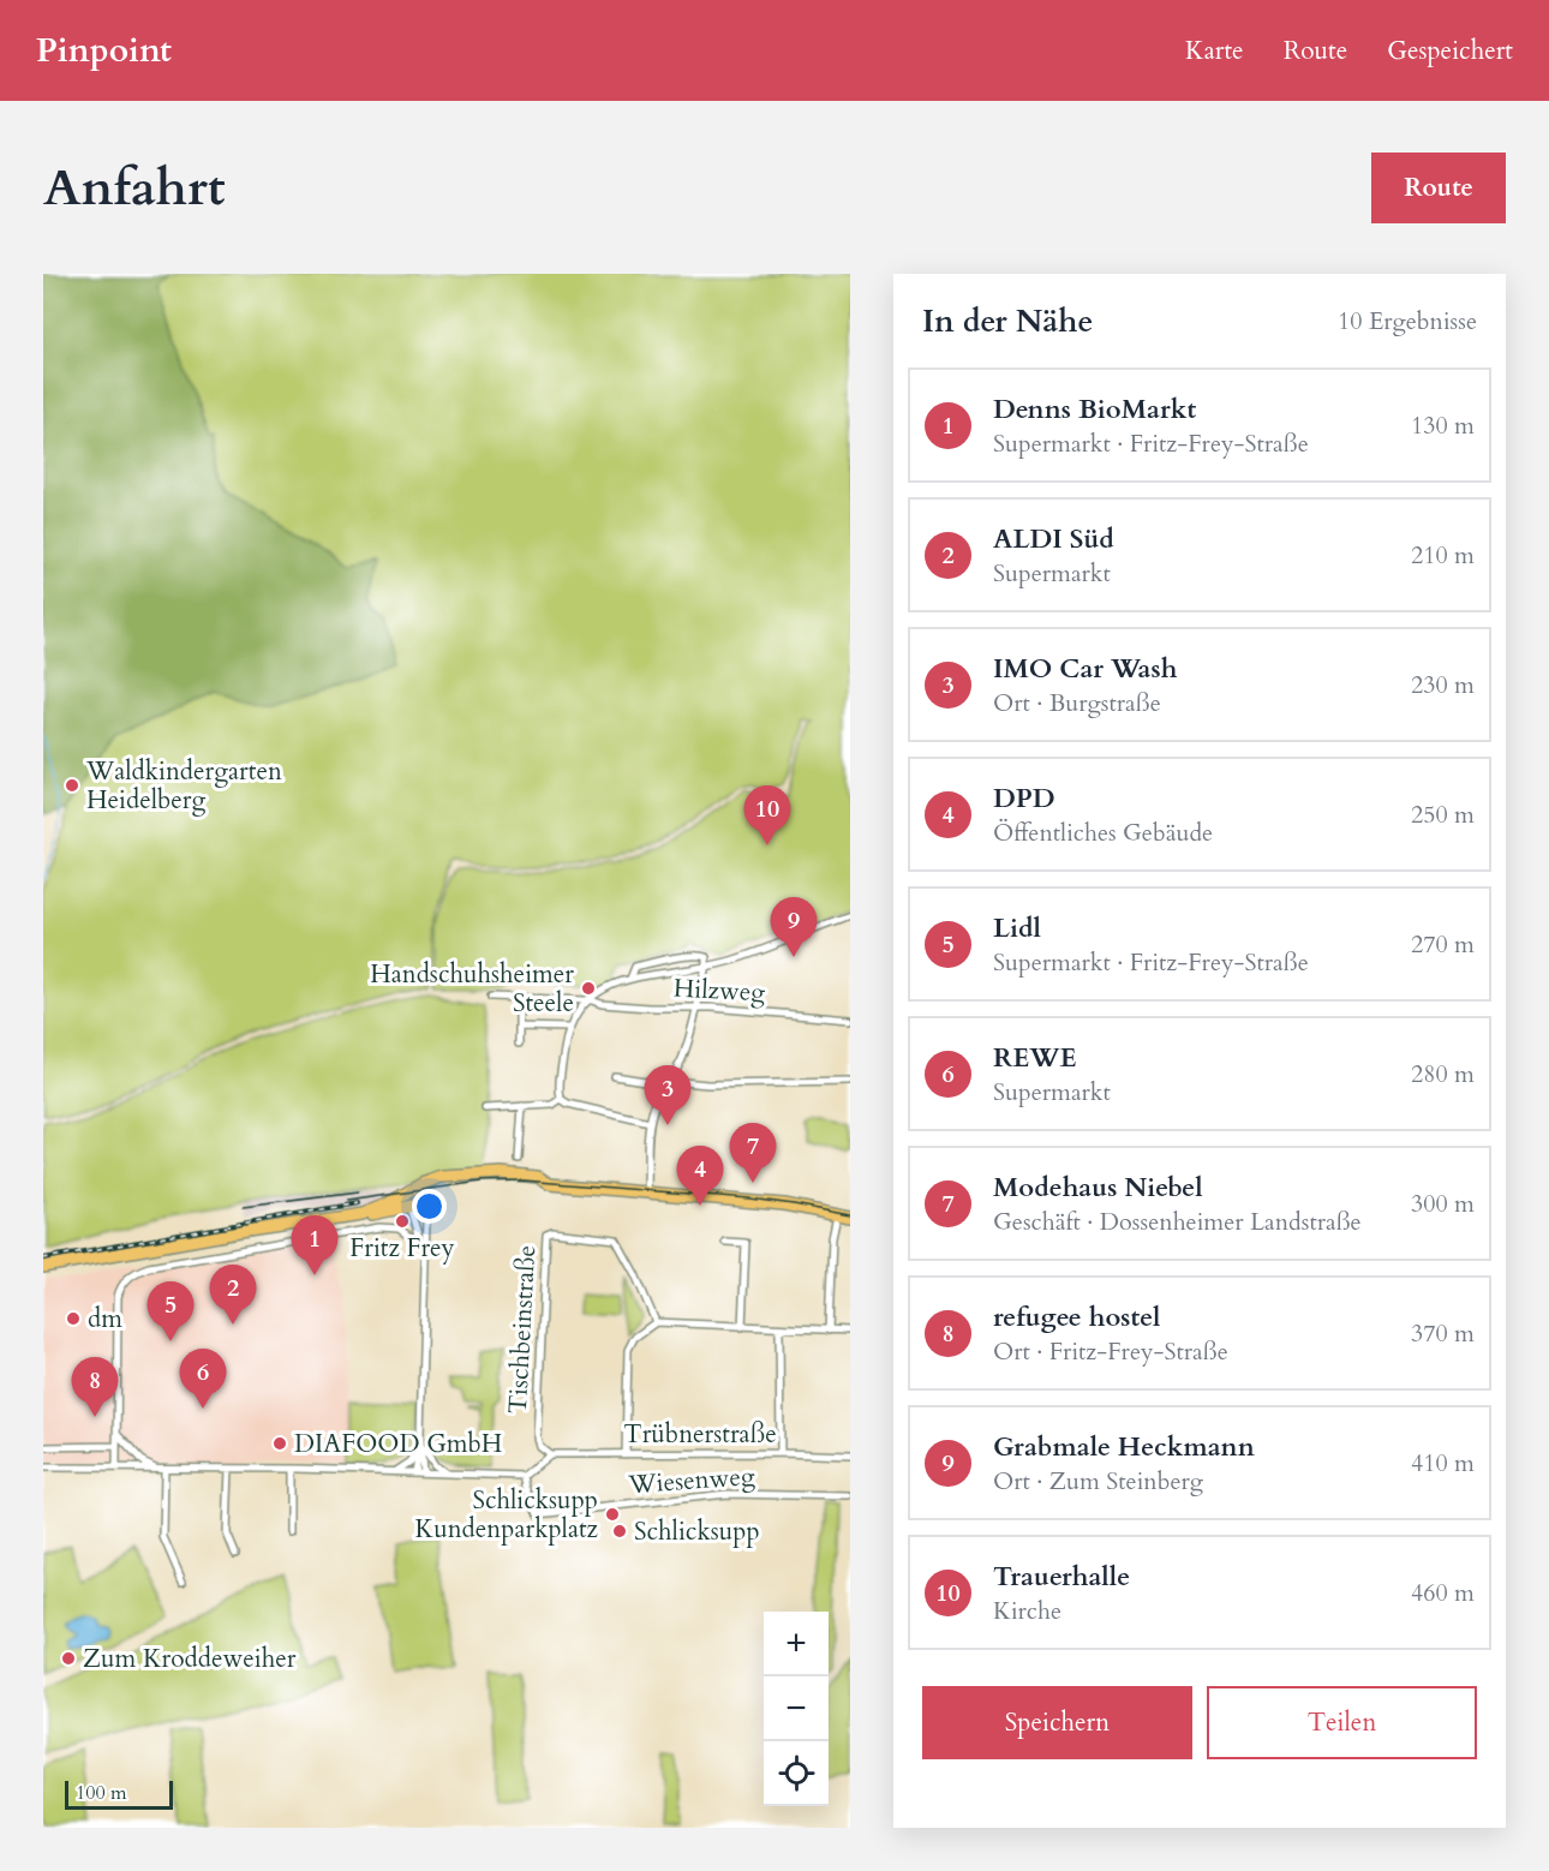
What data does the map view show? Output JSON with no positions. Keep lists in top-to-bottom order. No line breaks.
{"streets":{"street":["Hilzweg","Tischbeinstraße","Trübnerstraße","Wiesenweg"]},"crossings":[["Tischbeinstraße","Trübnerstraße"]],"places":["Waldkindergarten Heidelberg","Handschuhsheimer Steele","Fritz Frey","dm","DIAFOOD GmbH","Schlicksupp Kundenparkplatz","Schlicksupp","Zum Kroddeweiher"],"scale_bar":"100 m","page":{"header":"Pinpoint","nav":["Karte","Route","Gespeichert"],"buttons":["Route",["Speichern","Teilen"]],"title":"Anfahrt","heading":["In der Nähe","10 Ergebnisse"],"list":[{"mark":"1","name":"Denns BioMarkt","note":"Supermarkt · Fritz-Frey-Straße","value":"130 m"},{"mark":"2","name":"ALDI Süd","note":"Supermarkt","value":"210 m"},{"mark":"3","name":"IMO Car Wash","note":"Ort · Burgstraße","value":"230 m"},{"mark":"4","name":"DPD","note":"Öffentliches Gebäude","value":"250 m"},{"mark":"5","name":"Lidl","note":"Supermarkt · Fritz-Frey-Straße","value":"270 m"},{"mark":"6","name":"REWE","note":"Supermarkt","value":"280 m"},{"mark":"7","name":"Modehaus Niebel","note":"Geschäft · Dossenheimer Landstraße","value":"300 m"},{"mark":"8","name":"refugee hostel","note":"Ort · Fritz-Frey-Straße","value":"370 m"},{"mark":"9","name":"Grabmale Heckmann","note":"Ort · Zum Steinberg","value":"410 m"},{"mark":"10","name":"Trauerhalle","note":"Kirche","value":"460 m"}],"pins":["10","9","3","7","4","1","2","5","6","8"],"map_buttons":["+","−"],"scale":"100 m"}}
